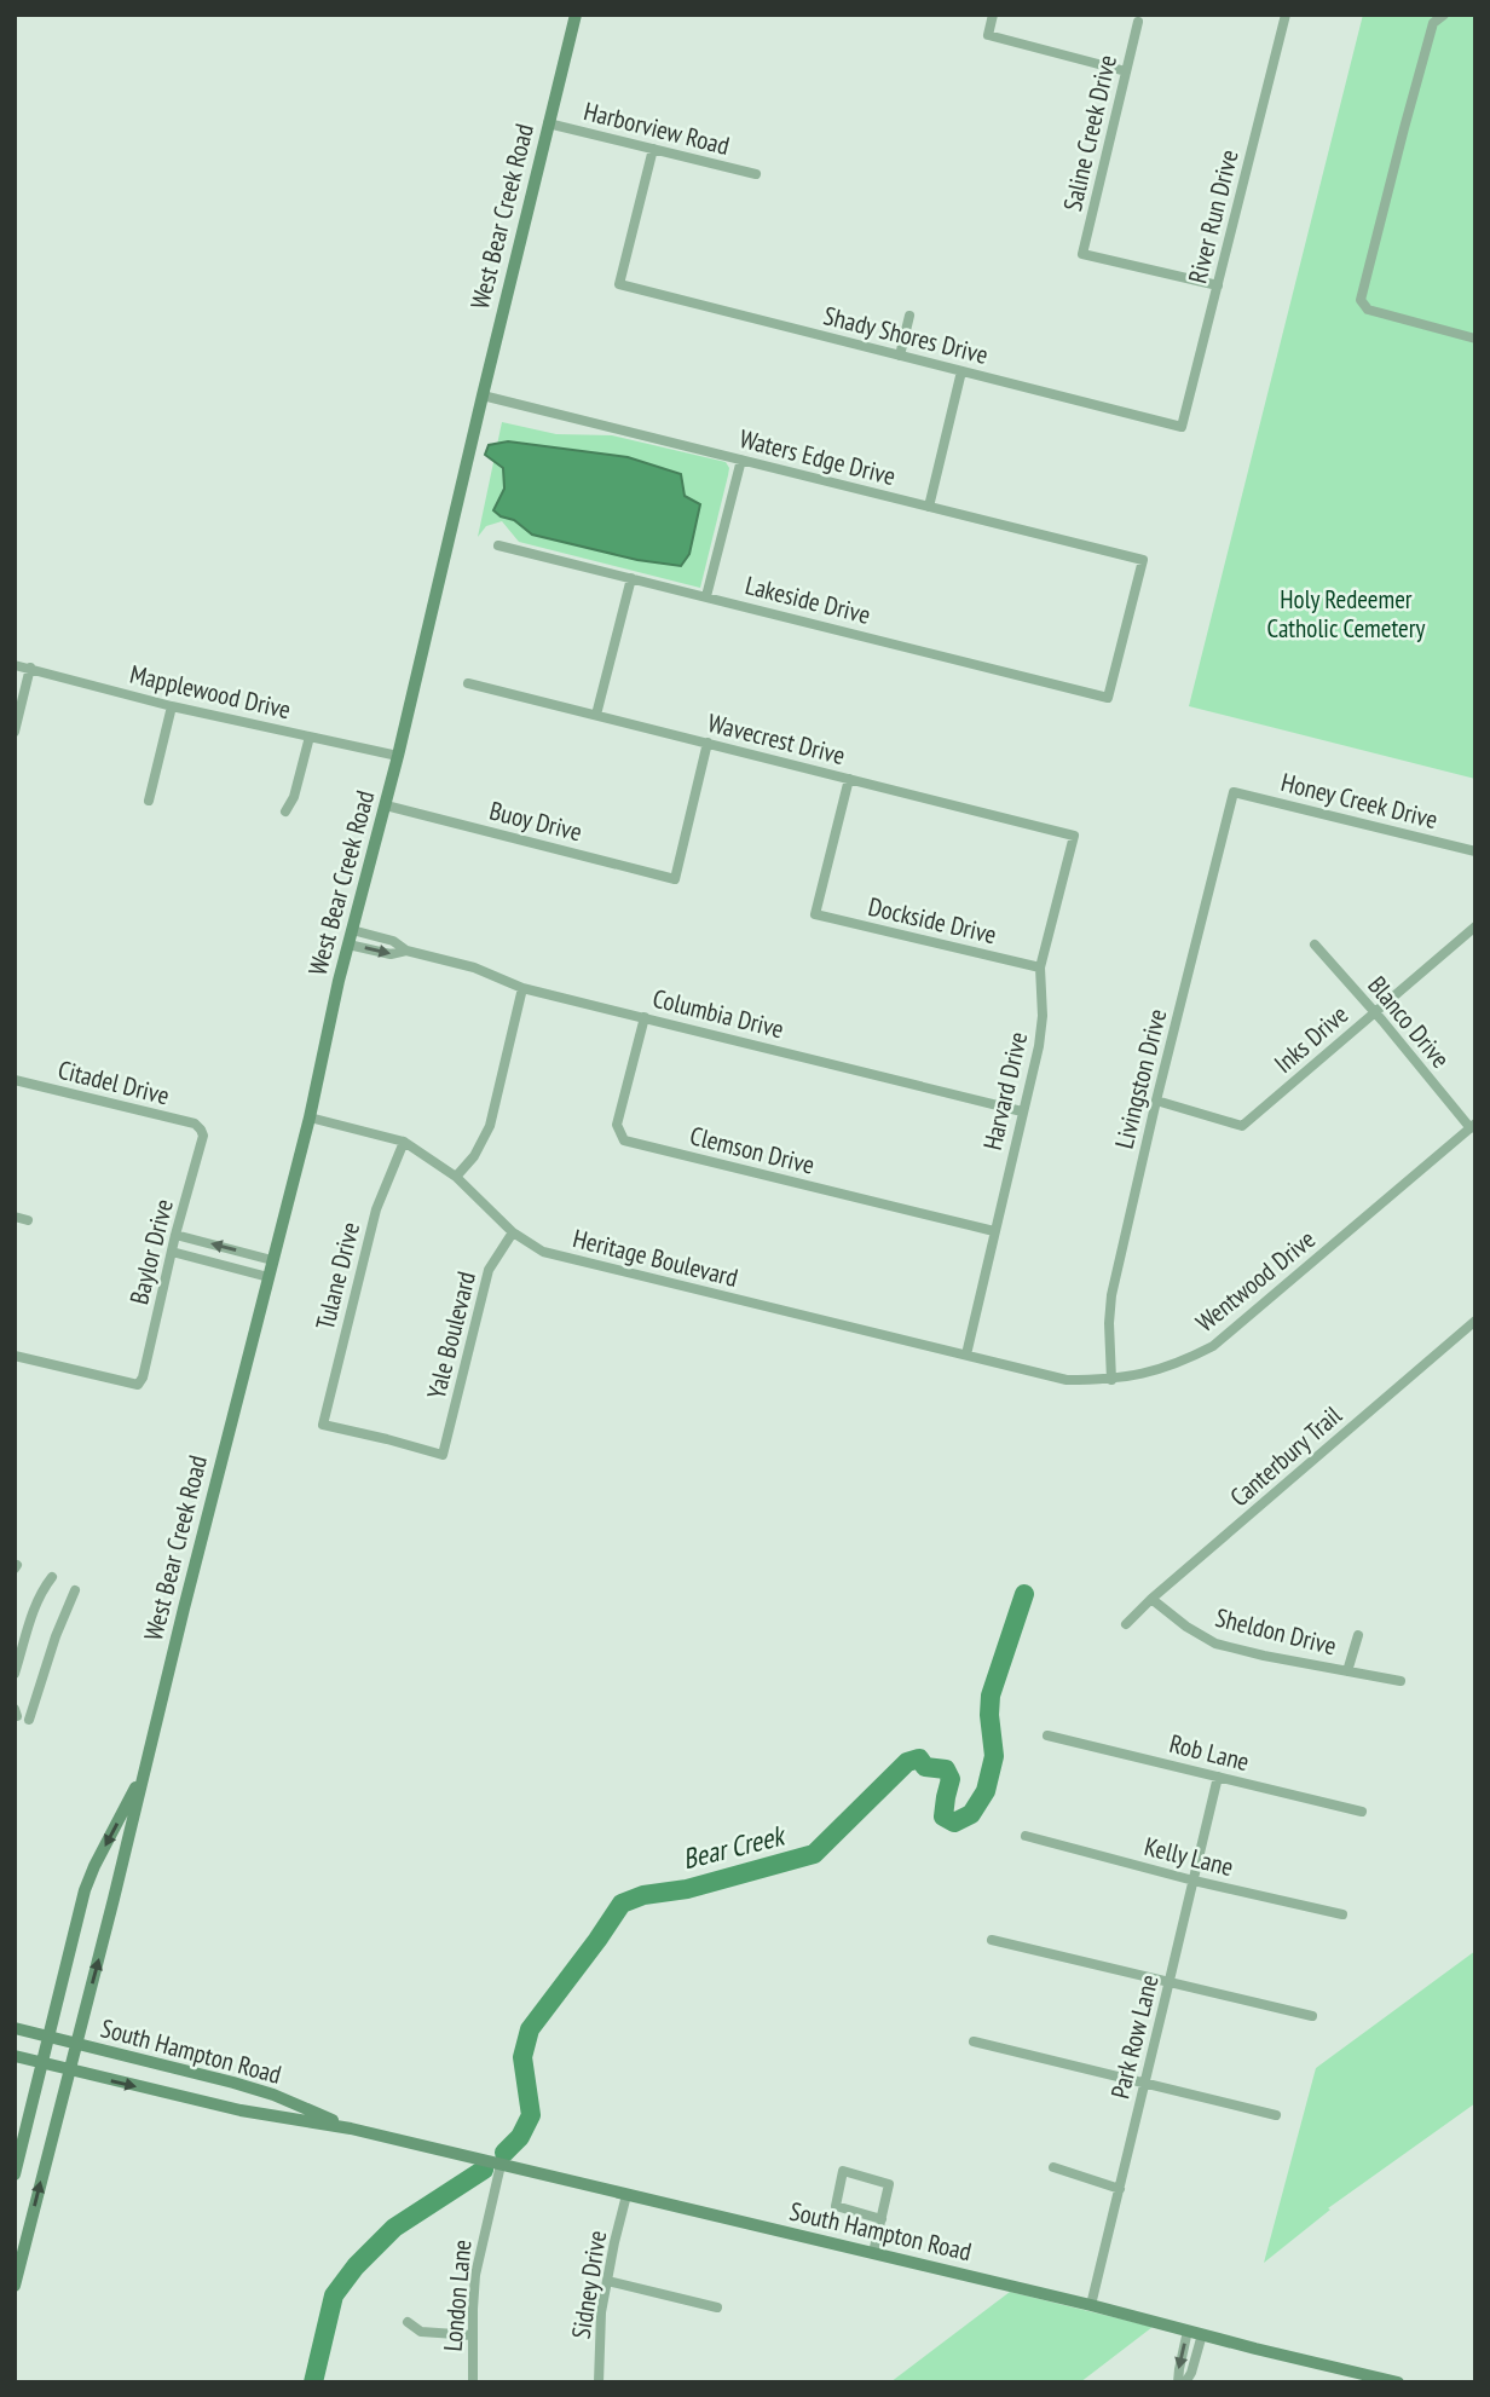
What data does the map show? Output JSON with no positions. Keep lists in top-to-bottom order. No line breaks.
{"streets":{"main road":["West Bear Creek Road","South Hampton Road"],"street":["Harborview Road","Saline Creek Drive","River Run Drive","Shady Shores Drive","Waters Edge Drive","Lakeside Drive","Mapplewood Drive","Wavecrest Drive","Honey Creek Drive","Buoy Drive","Dockside Drive","Columbia Drive","Blanco Drive","Inks Drive","Livingston Drive","Citadel Drive","Harvard Drive","Clemson Drive","Baylor Drive","Heritage Boulevard","Tulane Drive","Wentwood Drive","Yale Boulevard","Canterbury Trail","Sheldon Drive","Rob Lane","Kelly Lane","Park Row Lane","Sidney Drive","London Lane"]},"crossings":[["Harborview Road","West Bear Creek Road"],["Harborview Road","Shady Shores Drive"],["Saline Creek Drive","River Run Drive"],["West Bear Creek Road","Waters Edge Drive"],["West Bear Creek Road","Mapplewood Drive"],["West Bear Creek Road","Buoy Drive"],["West Bear Creek Road","Columbia Drive"],["West Bear Creek Road","Heritage Boulevard"],["West Bear Creek Road","South Hampton Road"],["River Run Drive","Shady Shores Drive"],["Waters Edge Drive","Lakeside Drive"],["Wavecrest Drive","Buoy Drive"],["Wavecrest Drive","Dockside Drive"],["Wavecrest Drive","Harvard Drive"],["Honey Creek Drive","Livingston Drive"],["Dockside Drive","Harvard Drive"],["Columbia Drive","Harvard Drive"],["Columbia Drive","Clemson Drive"],["Blanco Drive","Inks Drive"],["Blanco Drive","Wentwood Drive"],["Inks Drive","Livingston Drive"],["Livingston Drive","Wentwood Drive"],["Citadel Drive","Baylor Drive"],["Harvard Drive","Clemson Drive"],["Harvard Drive","Heritage Boulevard"],["Heritage Boulevard","Tulane Drive"],["Heritage Boulevard","Wentwood Drive"],["Heritage Boulevard","Yale Boulevard"],["Tulane Drive","Yale Boulevard"],["Canterbury Trail","Sheldon Drive"],["Rob Lane","Park Row Lane"],["Kelly Lane","Park Row Lane"],["Park Row Lane","South Hampton Road"],["South Hampton Road","Sidney Drive"],["South Hampton Road","London Lane"]],"water":["Bear Creek"],"parks":["Holy Redeemer Catholic Cemetery"]}
